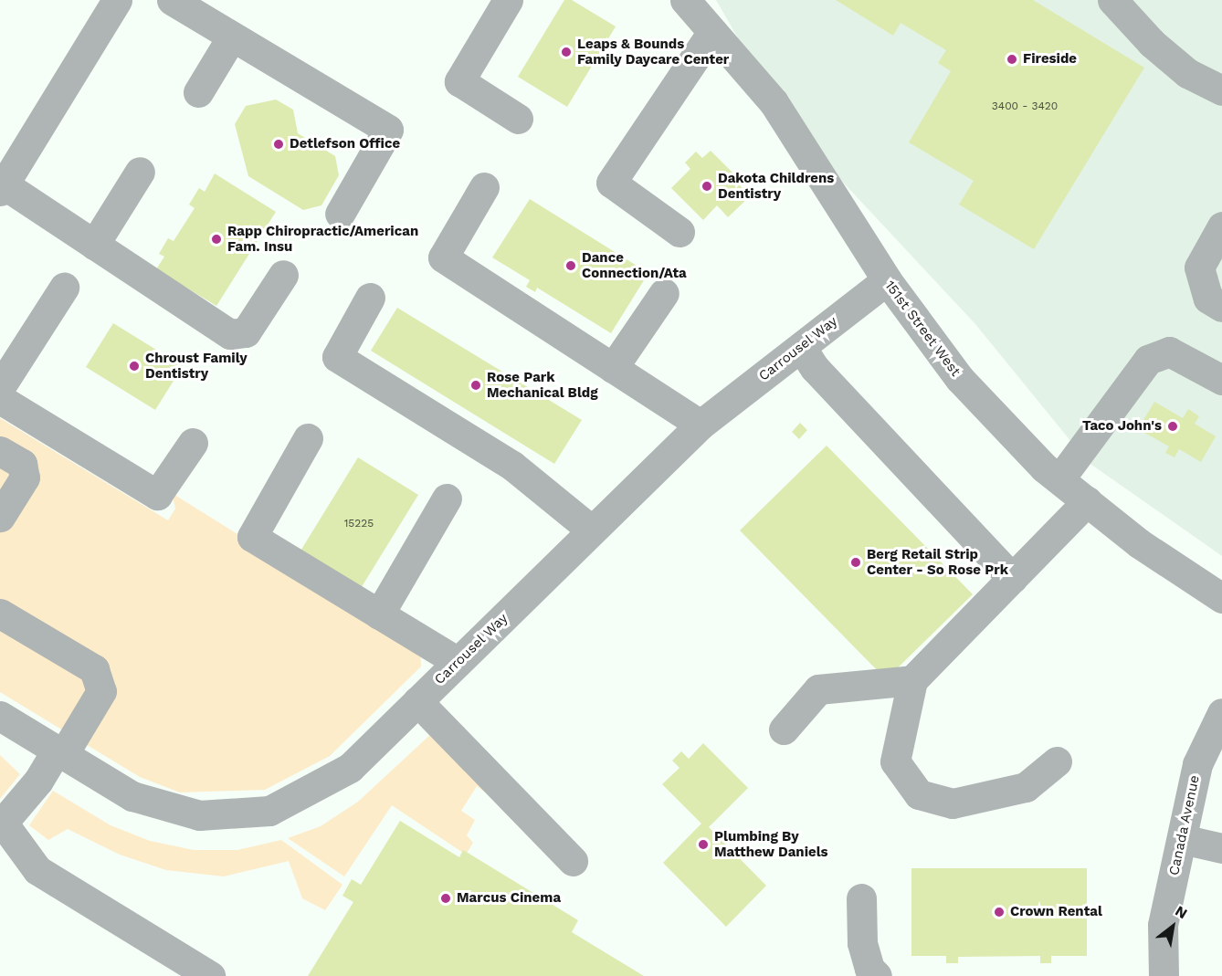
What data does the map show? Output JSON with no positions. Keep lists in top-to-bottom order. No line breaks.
{"streets":{"street":["151st Street West","Carrousel Way","Canada Avenue"]},"crossings":[["151st Street West","Carrousel Way"]],"places":["Leaps & Bounds Family Daycare Center","Fireside","Detlefson Office","Dakota Childrens Dentistry","Rapp Chiropractic/American Fam. Insu","Dance Connection/Ata","Chroust Family Dentistry","Rose Park Mechanical Bldg","Taco John's","Berg Retail Strip Center - So Rose Prk","Plumbing By Matthew Daniels","Marcus Cinema","Crown Rental"],"house_numbers":["3400 - 3420","15225"],"north":"top right"}
